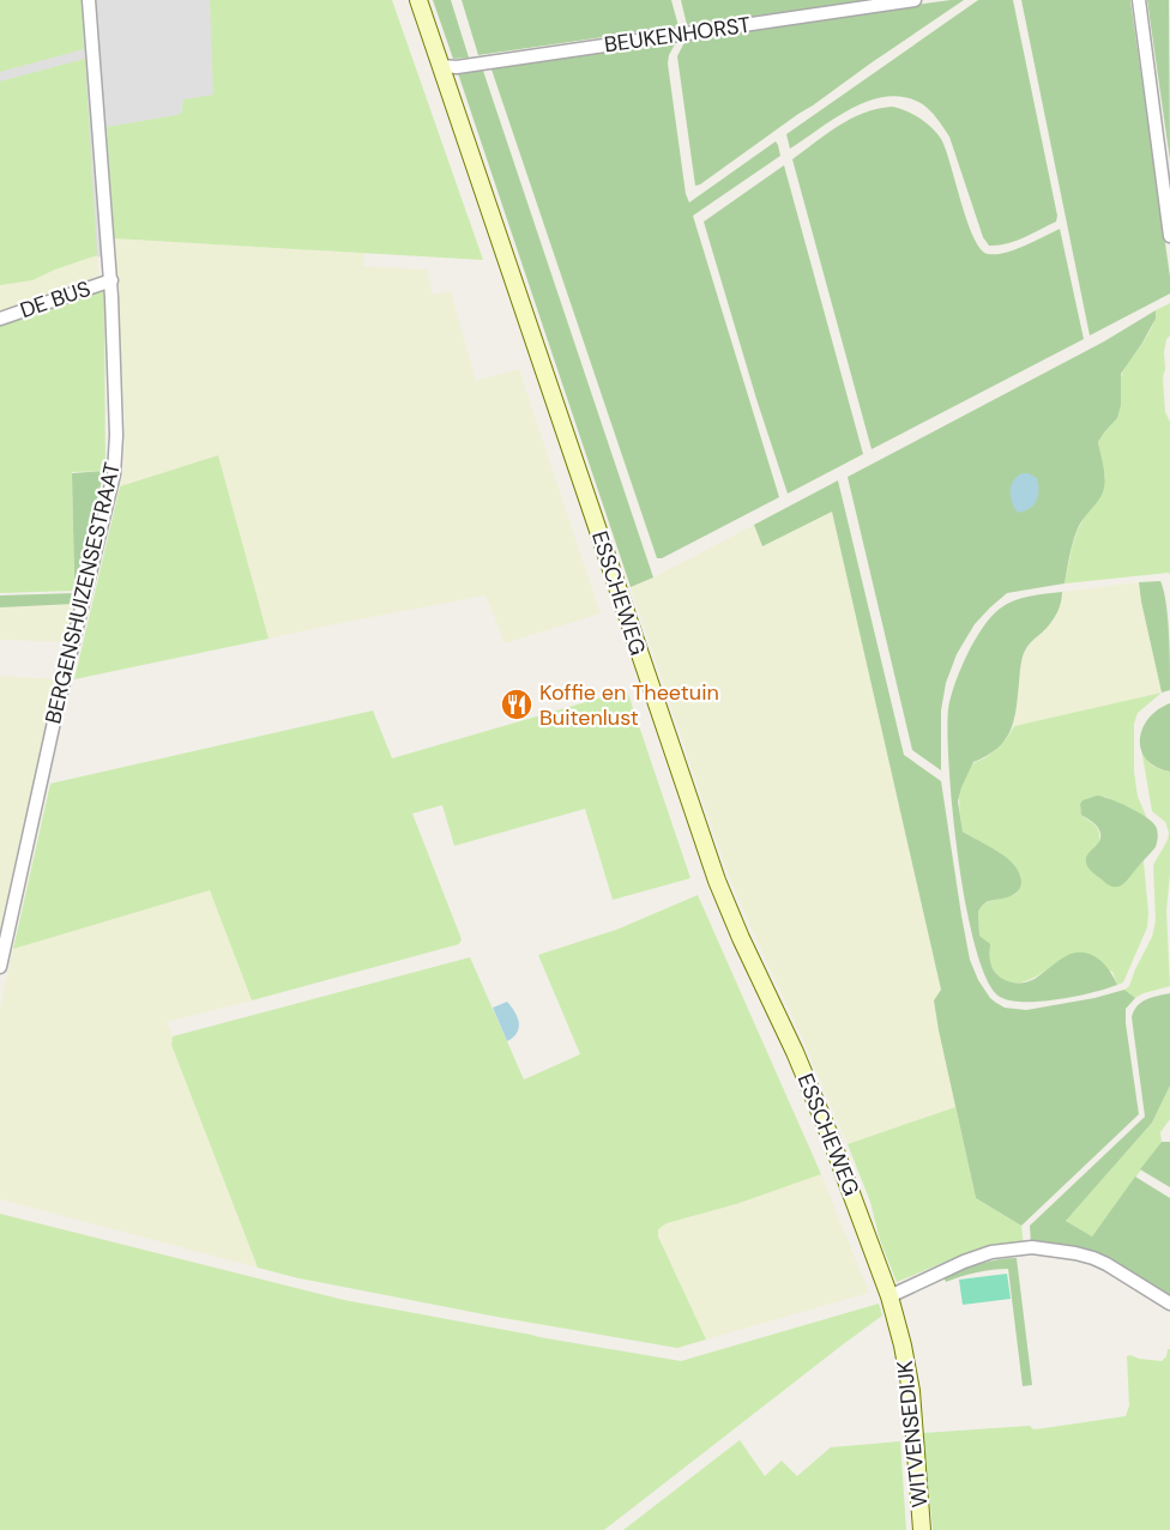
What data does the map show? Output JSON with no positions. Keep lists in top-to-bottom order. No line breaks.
{"streets":{"street":["BEUKENHORST","DE BUS","BERGENSHUIZENSESTRAAT","ESSCHEWEG","WITVENSEDIJK"]},"crossings":[["BEUKENHORST","ESSCHEWEG"],["DE BUS","BERGENSHUIZENSESTRAAT"],["ESSCHEWEG","WITVENSEDIJK"]],"places":{"restaurant":["Koffie en Theetuin Buitenlust"]}}
